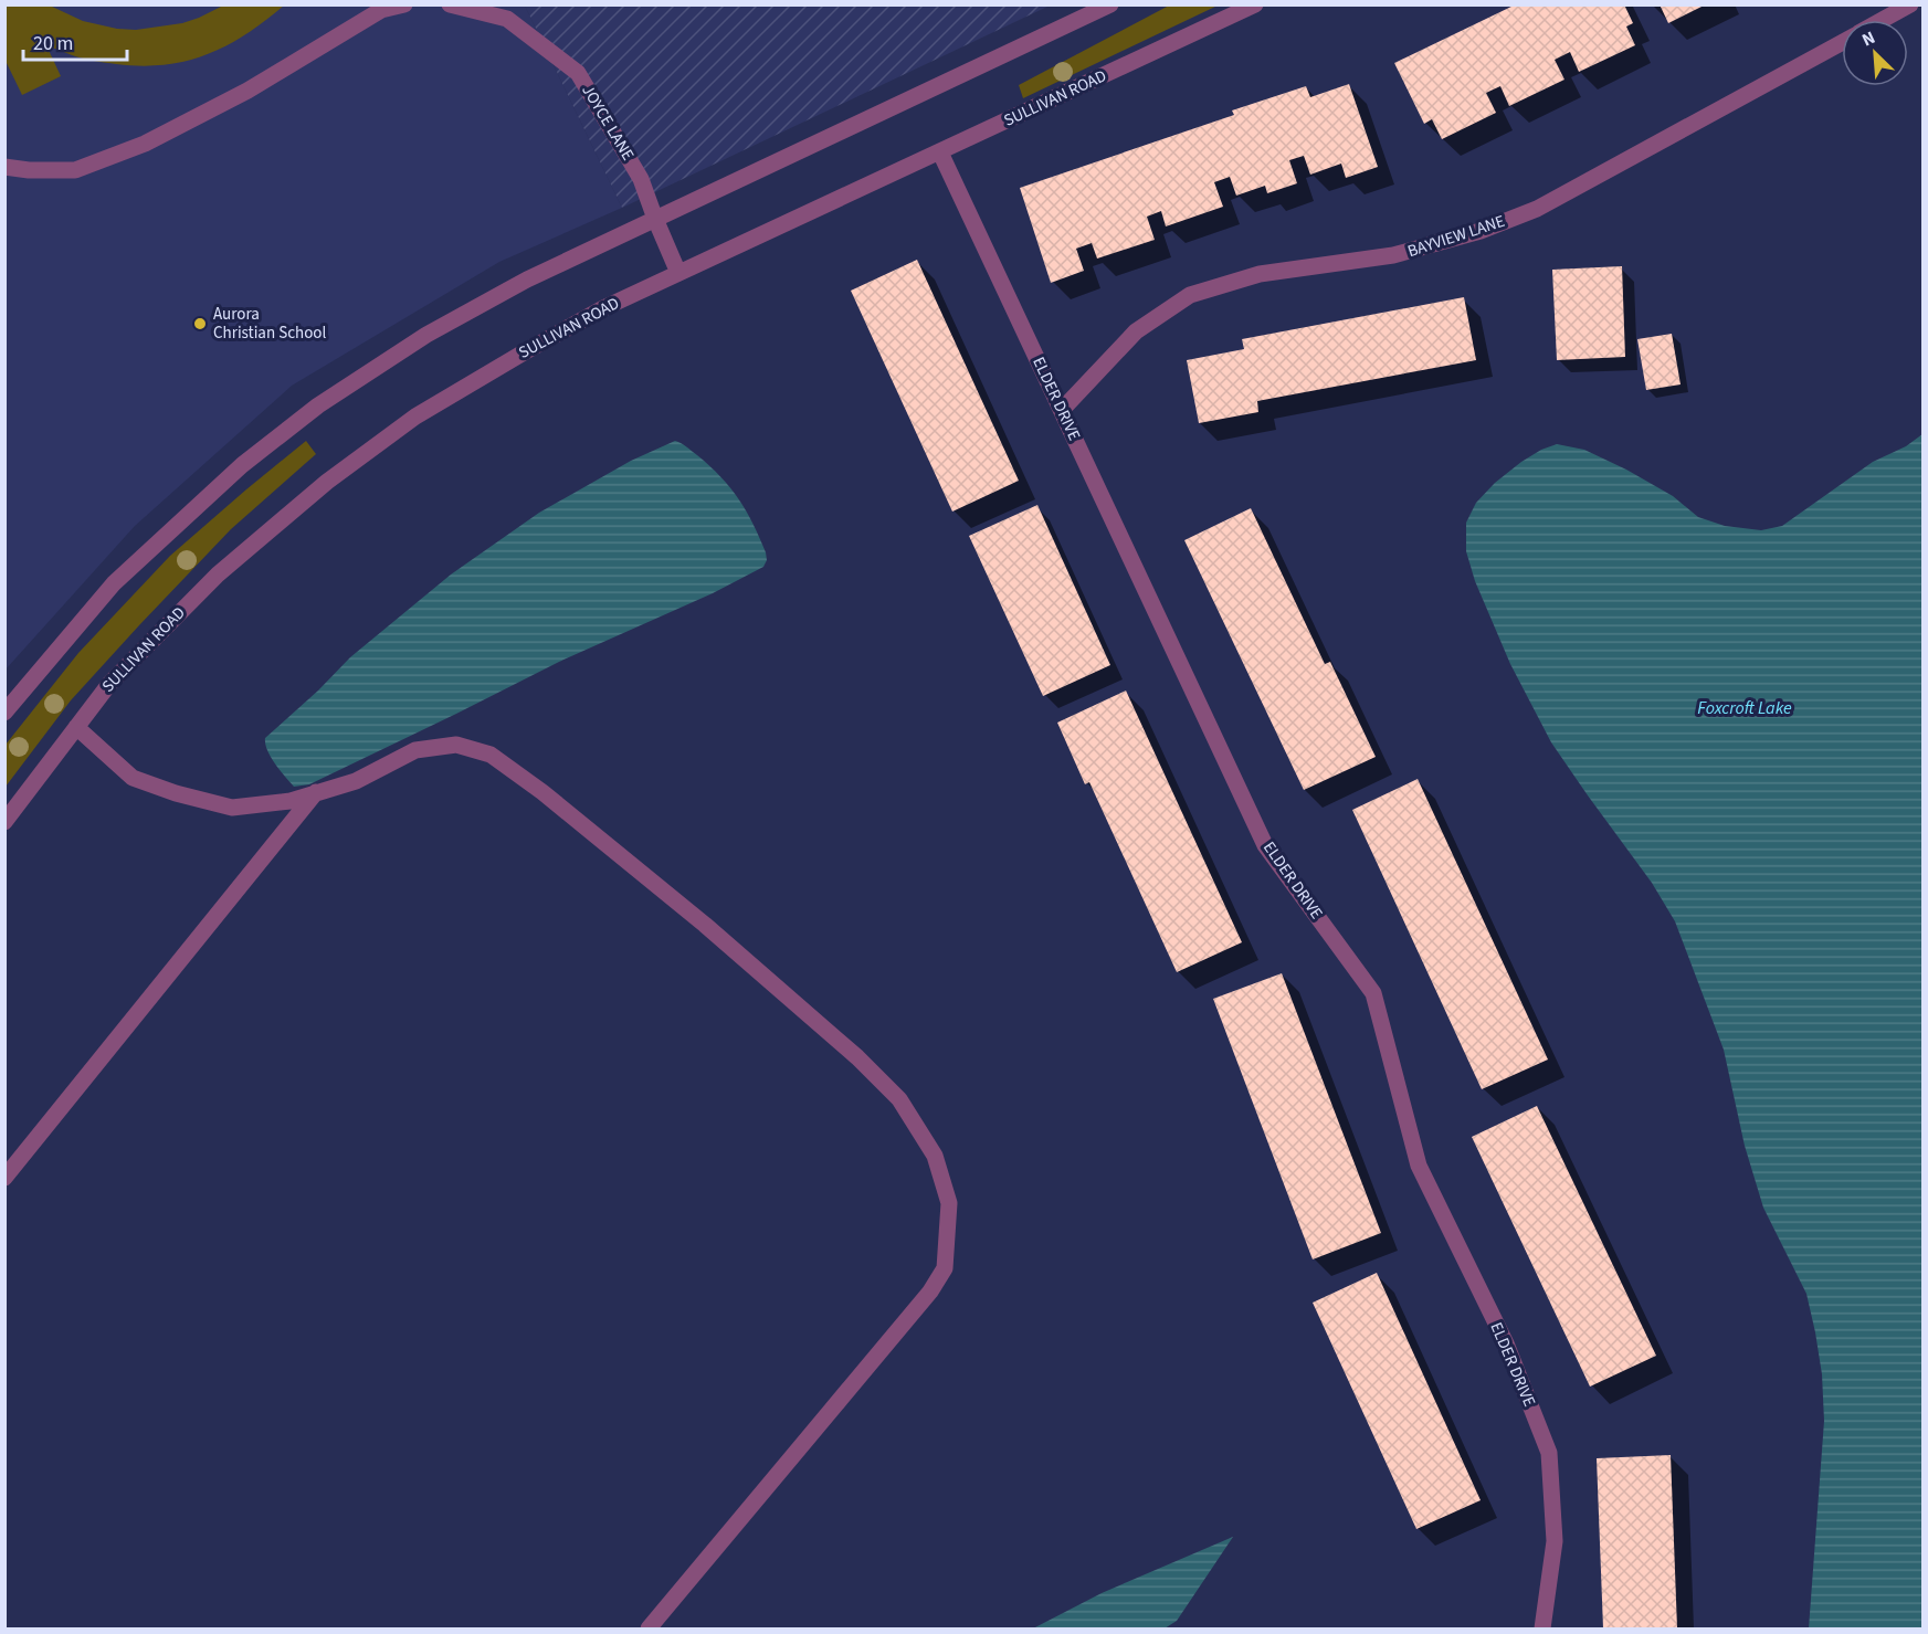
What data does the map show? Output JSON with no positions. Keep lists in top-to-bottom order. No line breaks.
{"streets":{"street":["SULLIVAN ROAD","JOYCE LANE","BAYVIEW LANE","ELDER DRIVE"]},"crossings":[["SULLIVAN ROAD","JOYCE LANE"],["SULLIVAN ROAD","ELDER DRIVE"],["BAYVIEW LANE","ELDER DRIVE"]],"water":["Foxcroft Lake"],"places":["Aurora Christian School"],"scale_bar":"20 m","north":"top left"}
